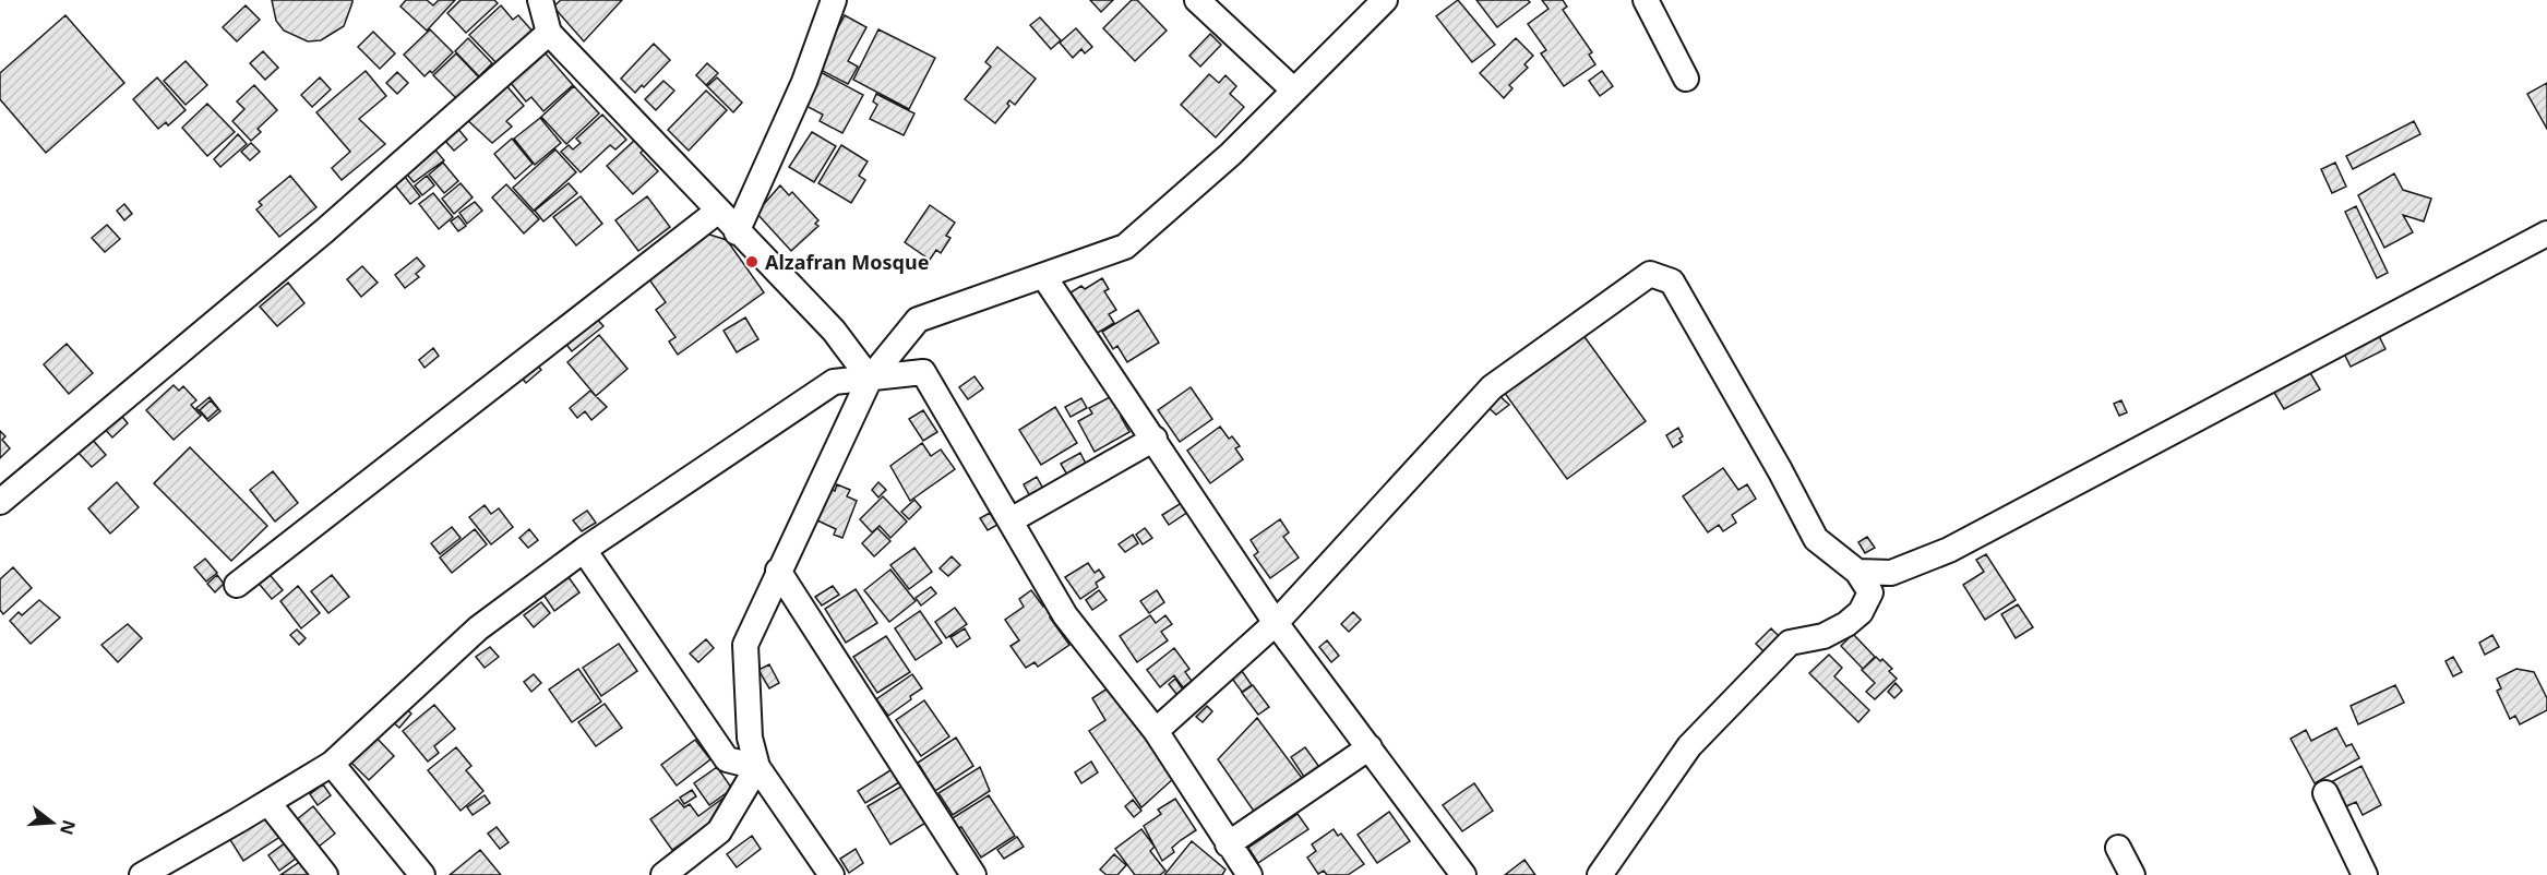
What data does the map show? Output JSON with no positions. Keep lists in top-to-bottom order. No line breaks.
{"places":["Alzafran Mosque"],"north":"right"}
